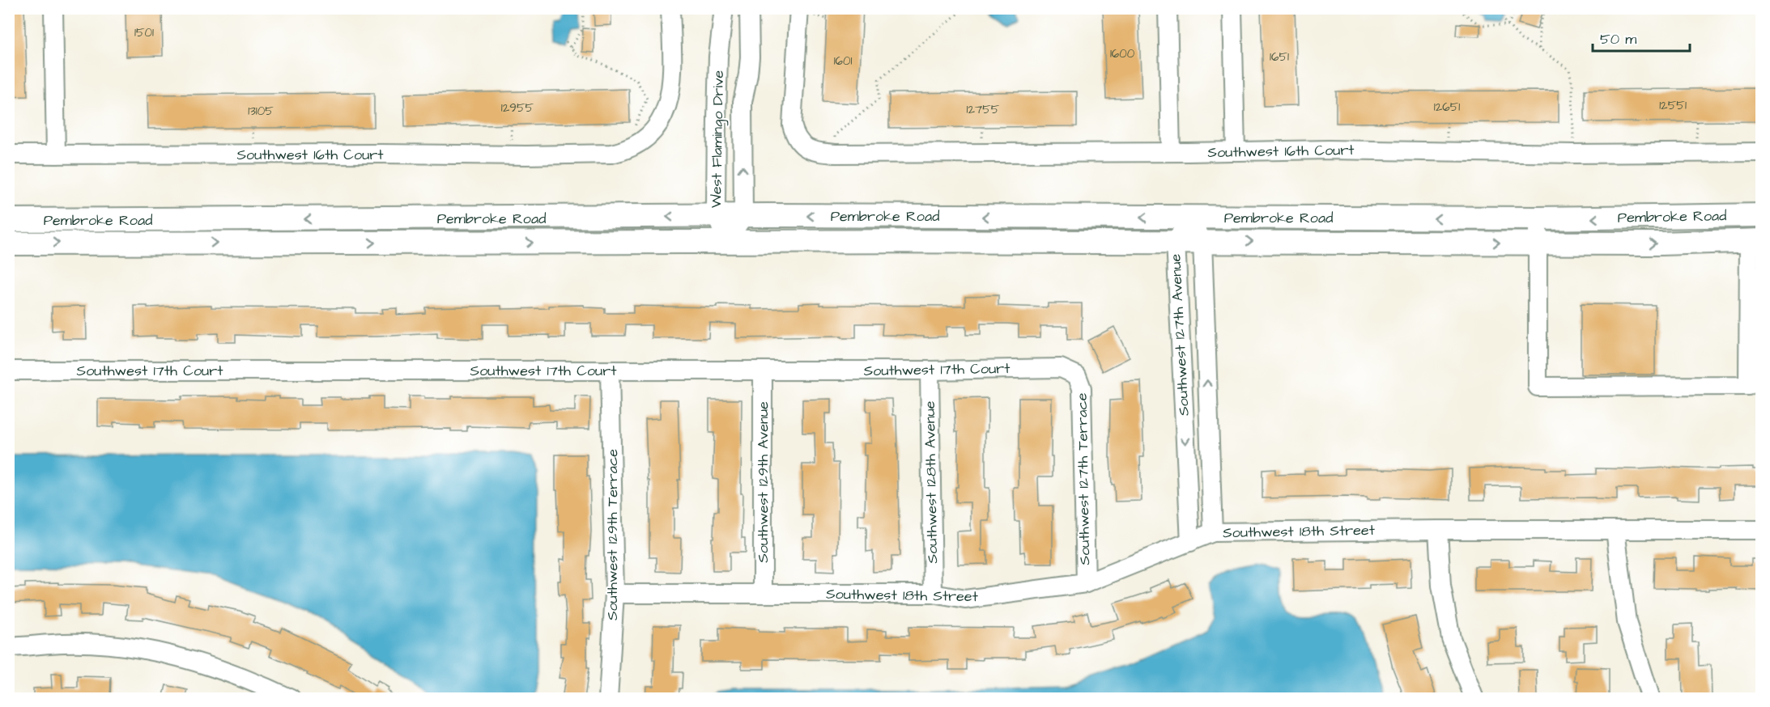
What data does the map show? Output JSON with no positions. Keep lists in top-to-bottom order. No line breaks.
{"streets":{"main road":["Pembroke Road"],"street":["West Flamingo Drive","Southwest 16th Court","Southwest 127th Avenue","Southwest 17th Court","Southwest 127th Terrace","Southwest 129th Avenue","Southwest 128th Avenue","Southwest 18th Street","Southwest 129th Terrace"]},"crossings":[["West Flamingo Drive","Pembroke Road"],["Pembroke Road","Southwest 127th Avenue"],["Southwest 127th Avenue","Southwest 18th Street"],["Southwest 17th Court","Southwest 127th Terrace"],["Southwest 17th Court","Southwest 129th Avenue"],["Southwest 17th Court","Southwest 128th Avenue"],["Southwest 17th Court","Southwest 129th Terrace"],["Southwest 127th Terrace","Southwest 18th Street"],["Southwest 129th Avenue","Southwest 18th Street"],["Southwest 128th Avenue","Southwest 18th Street"],["Southwest 18th Street","Southwest 129th Terrace"]],"house_numbers":["1501","1600","1651","1601","12551","12651","12955","12755","13105"],"scale_bar":"50 m"}
